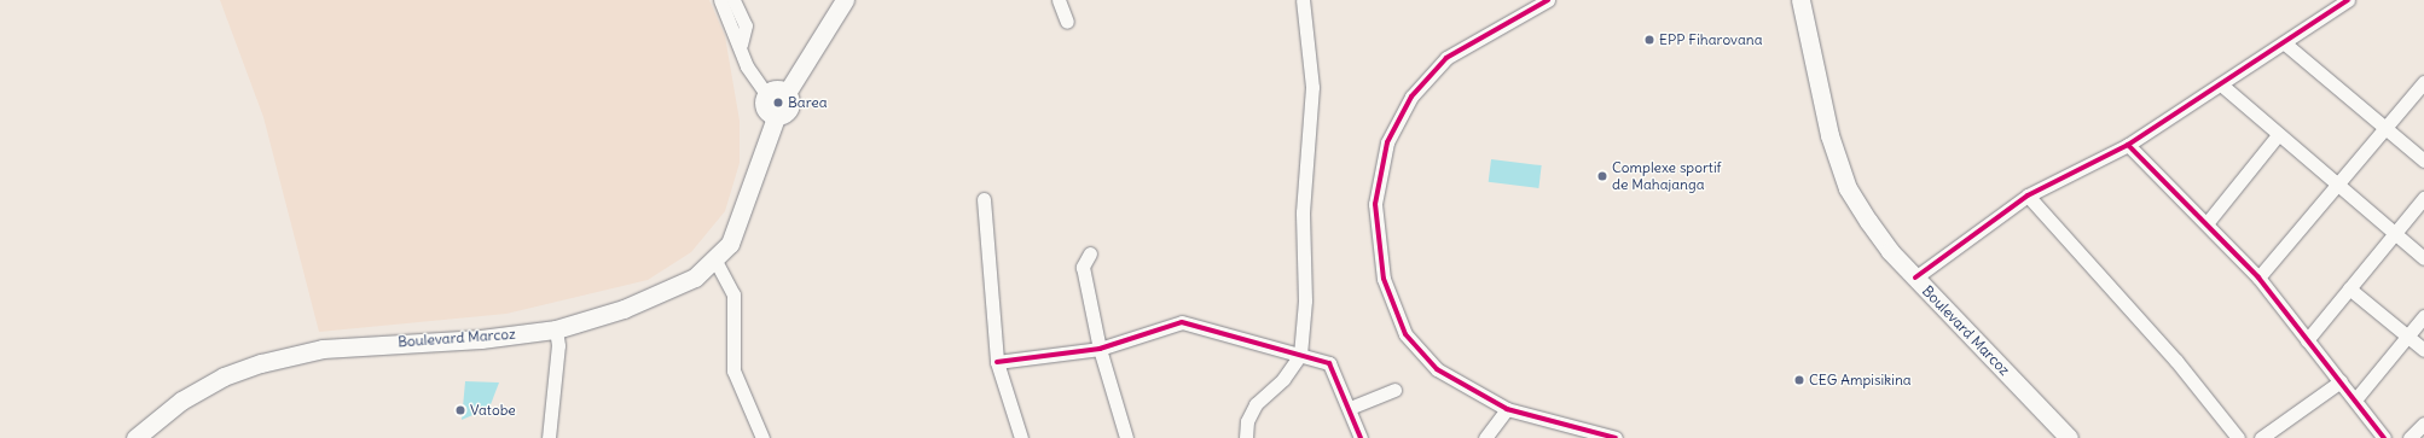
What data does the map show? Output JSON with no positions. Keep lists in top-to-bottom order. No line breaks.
{"streets":{"main road":["Boulevard Marcoz"]},"places":["EPP Fiharovana","Barea","Complexe sportif de Mahajanga","CEG Ampisikina","Vatobe"]}
